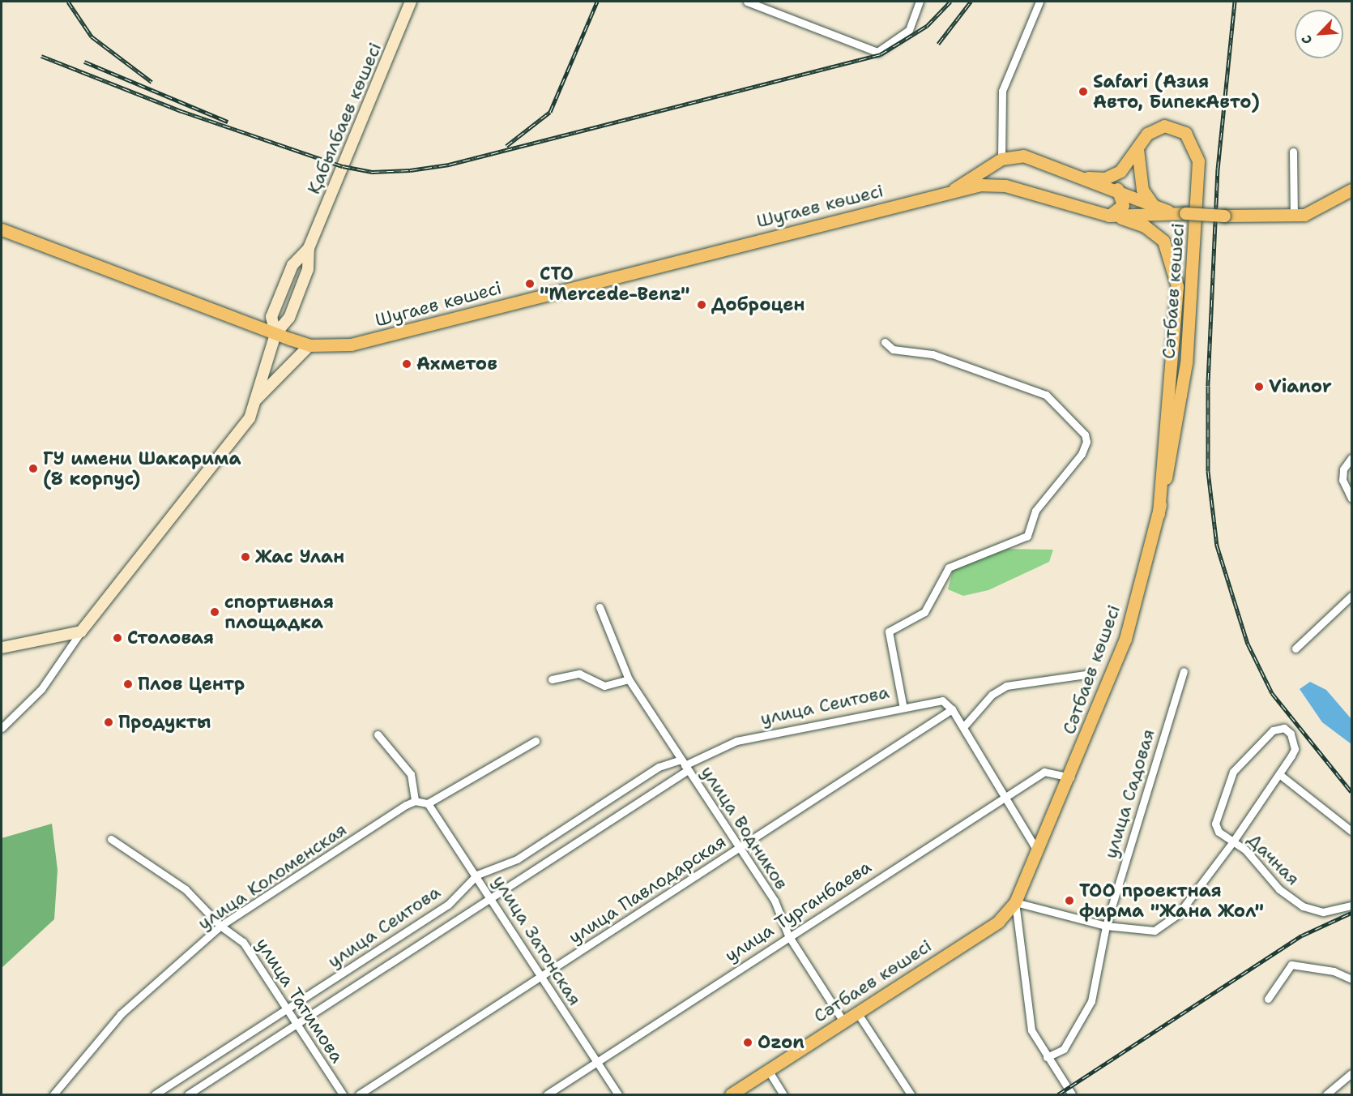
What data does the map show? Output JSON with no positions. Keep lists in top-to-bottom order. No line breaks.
{"streets":{"main road":["Қабылбаев көшесі","Шугаев көшесі","Сәтбаев көшесі"],"street":["улица Сеитова","улица Садовая","улица Водников","Дачная","улица Коломенская","улица Павлодарская","улица Турганбаева","улица Затонская","улица Татимова"]},"crossings":[["Қабылбаев көшесі","Шугаев көшесі"],["Шугаев көшесі","Сәтбаев көшесі"],["Сәтбаев көшесі","улица Водников"],["Сәтбаев көшесі","улица Турганбаева"],["улица Сеитова","улица Водников"],["улица Сеитова","улица Павлодарская"],["улица Сеитова","улица Затонская"],["улица Сеитова","улица Татимова"],["улица Водников","улица Павлодарская"],["улица Водников","улица Турганбаева"],["улица Коломенская","улица Татимова"],["улица Павлодарская","улица Затонская"],["улица Турганбаева","улица Затонская"]],"places":["Safari (Азия Авто, БипекАвто)","СТО \"Mercede-Benz\"","Доброцен","Ахметов","Vianor","ГУ имени Шакарима (8 корпус)","Жас Улан","спортивная площадка","Столовая","Плов Центр","Продукты","ТОО проектная фирма \"Жана Жол\"","Ozon"],"north":"bottom left"}
